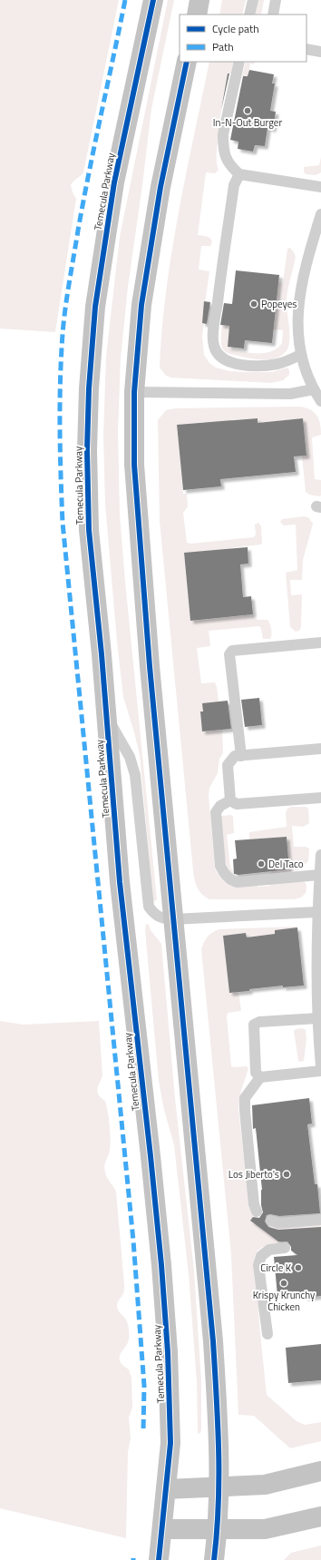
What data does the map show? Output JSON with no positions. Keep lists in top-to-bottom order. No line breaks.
{"streets":{"main road":["Temecula Parkway"]},"places":["In-N-Out Burger","Popeyes","Del Taco","Los Jiberto's","Circle K","Krispy Krunchy Chicken"],"legend":["Cycle path","Path"]}
